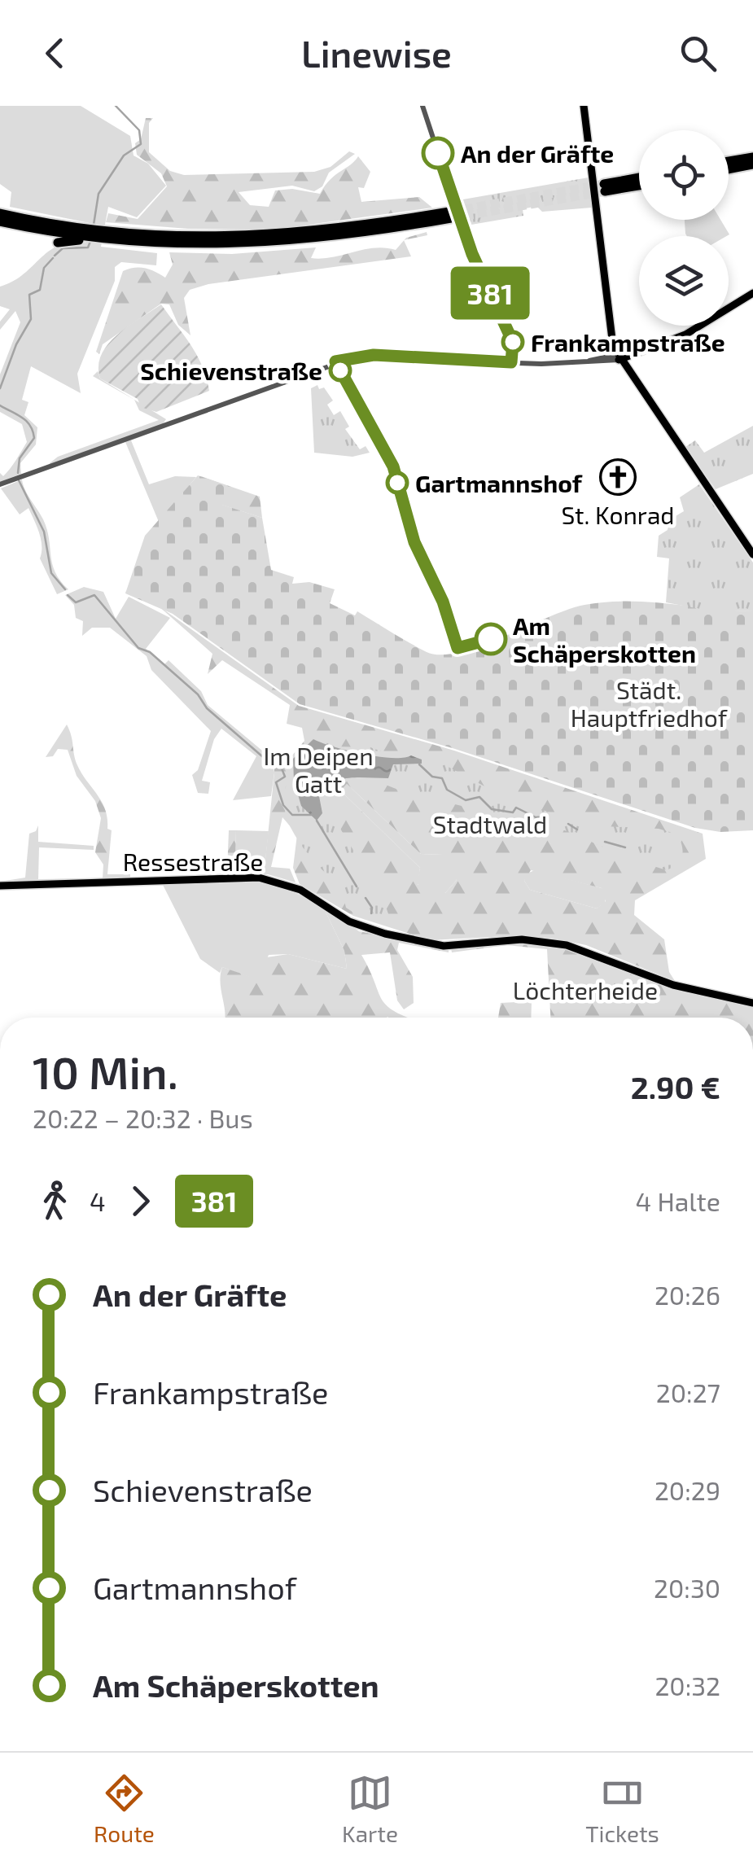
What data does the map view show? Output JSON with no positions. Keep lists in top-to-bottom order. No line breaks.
{"streets":{"main road":["Ressestraße"]},"parks":["Städt. Hauptfriedhof","Im Deipen Gatt","Stadtwald","Löchterheide"],"places":{"other":["An der Gräfte","Frankampstraße","Schievenstraße","Gartmannshof","Am Schäperskotten"],"church":["St. Konrad"]},"lines":["bus line 381"],"page":{"header":"Linewise","on_map":"381","heading":["10 Min.","20:22 – 20:32 · Bus","2.90 €"],"legs":["4","381","4 Halte"],"list":[{"name":"An der Gräfte","value":"20:26"},{"name":"Frankampstraße","value":"20:27"},{"name":"Schievenstraße","value":"20:29"},{"name":"Gartmannshof","value":"20:30"},{"name":"Am Schäperskotten","value":"20:32"}],"tabs":["Route","Karte","Tickets"]}}
